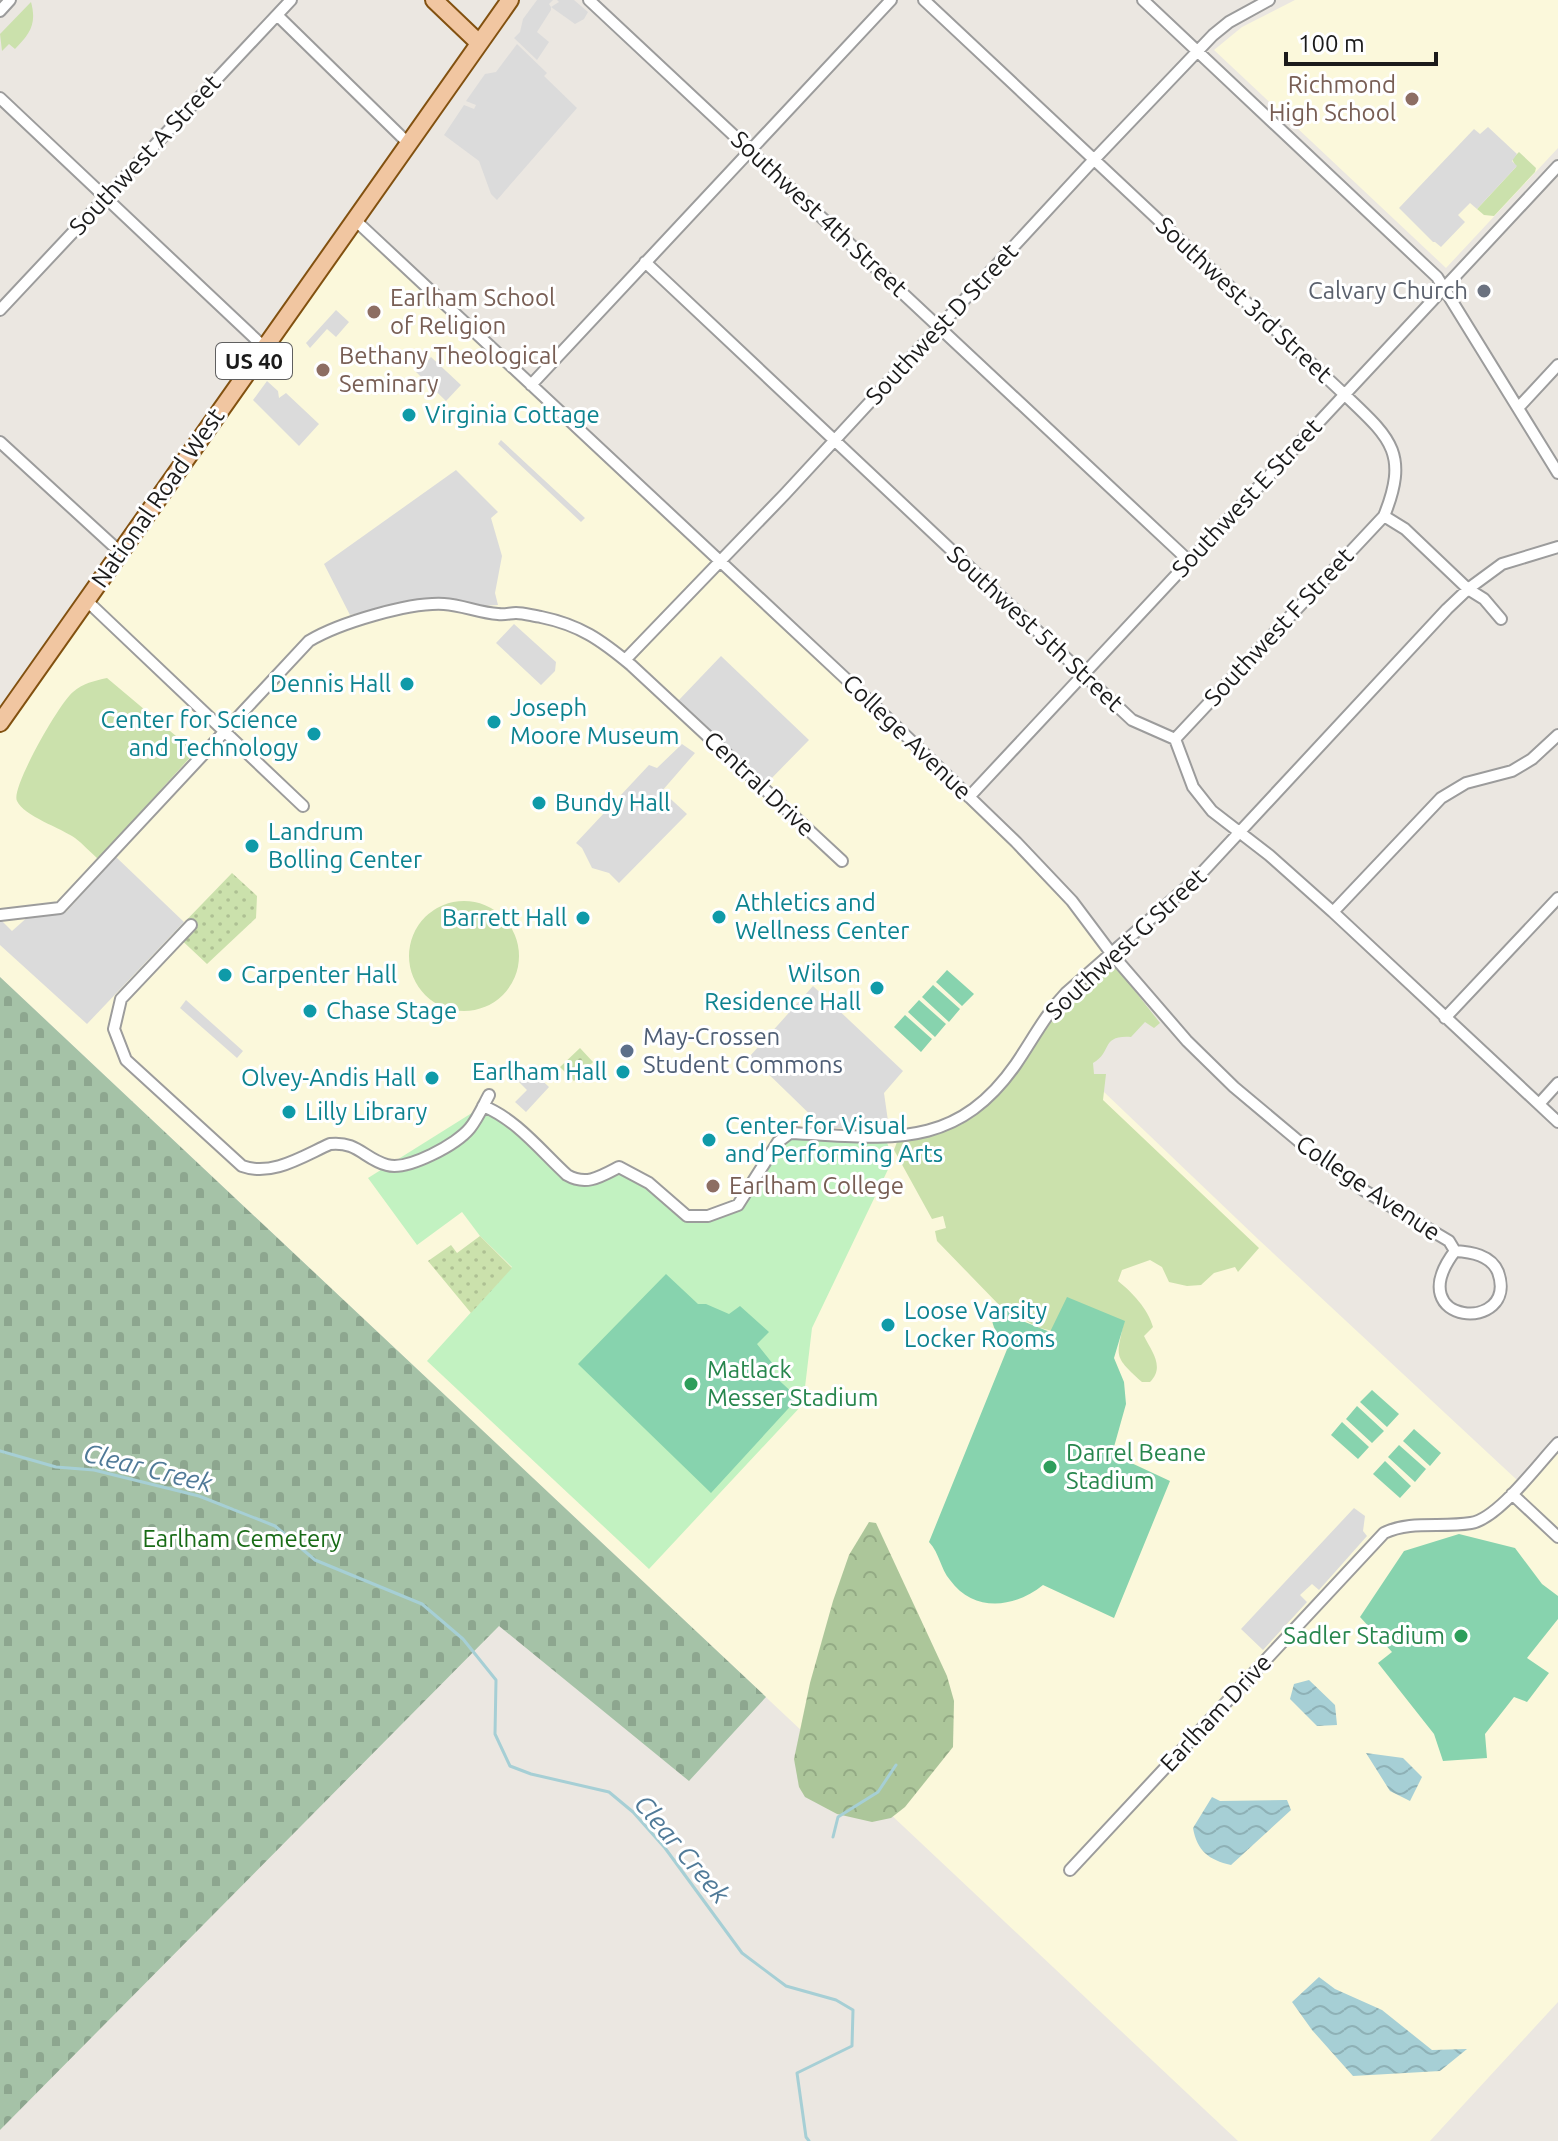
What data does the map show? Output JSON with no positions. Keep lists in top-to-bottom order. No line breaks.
{"streets":{"main road":["US 40","National Road West"],"street":["Southwest A Street","Southwest 4th Street","Southwest 3rd Street","Southwest D Street","Southwest E Street","Southwest F Street","Southwest 5th Street","College Avenue","Central Drive","Southwest G Street","Earlham Drive"]},"crossings":[["Southwest 4th Street","Southwest D Street"],["Southwest 4th Street","Southwest E Street"],["Southwest 3rd Street","Southwest D Street"],["Southwest 3rd Street","Southwest E Street"],["Southwest 3rd Street","Southwest F Street"],["Southwest D Street","Southwest 5th Street"],["Southwest D Street","College Avenue"],["Southwest D Street","Central Drive"],["National Road West","College Avenue"],["Southwest E Street","Southwest 5th Street"],["Southwest E Street","College Avenue"],["Southwest F Street","Southwest 5th Street"],["College Avenue","Southwest G Street"]],"water":["Clear Creek"],"parks":["Earlham Cemetery"],"places":["Richmond High School","Calvary Church","Earlham School of Religion","Bethany Theological Seminary","Virginia Cottage","Dennis Hall","Joseph Moore Museum","Center for Science and Technology","Bundy Hall","Landrum Bolling Center","Athletics and Wellness Center","Barrett Hall","Carpenter Hall","Wilson Residence Hall","Chase Stage","May-Crossen Student Commons","Earlham Hall","Olvey-Andis Hall","Lilly Library","Center for Visual and Performing Arts","Earlham College","Loose Varsity Locker Rooms","Matlack Messer Stadium","Darrel Beane Stadium","Sadler Stadium"],"scale_bar":"100 m"}
